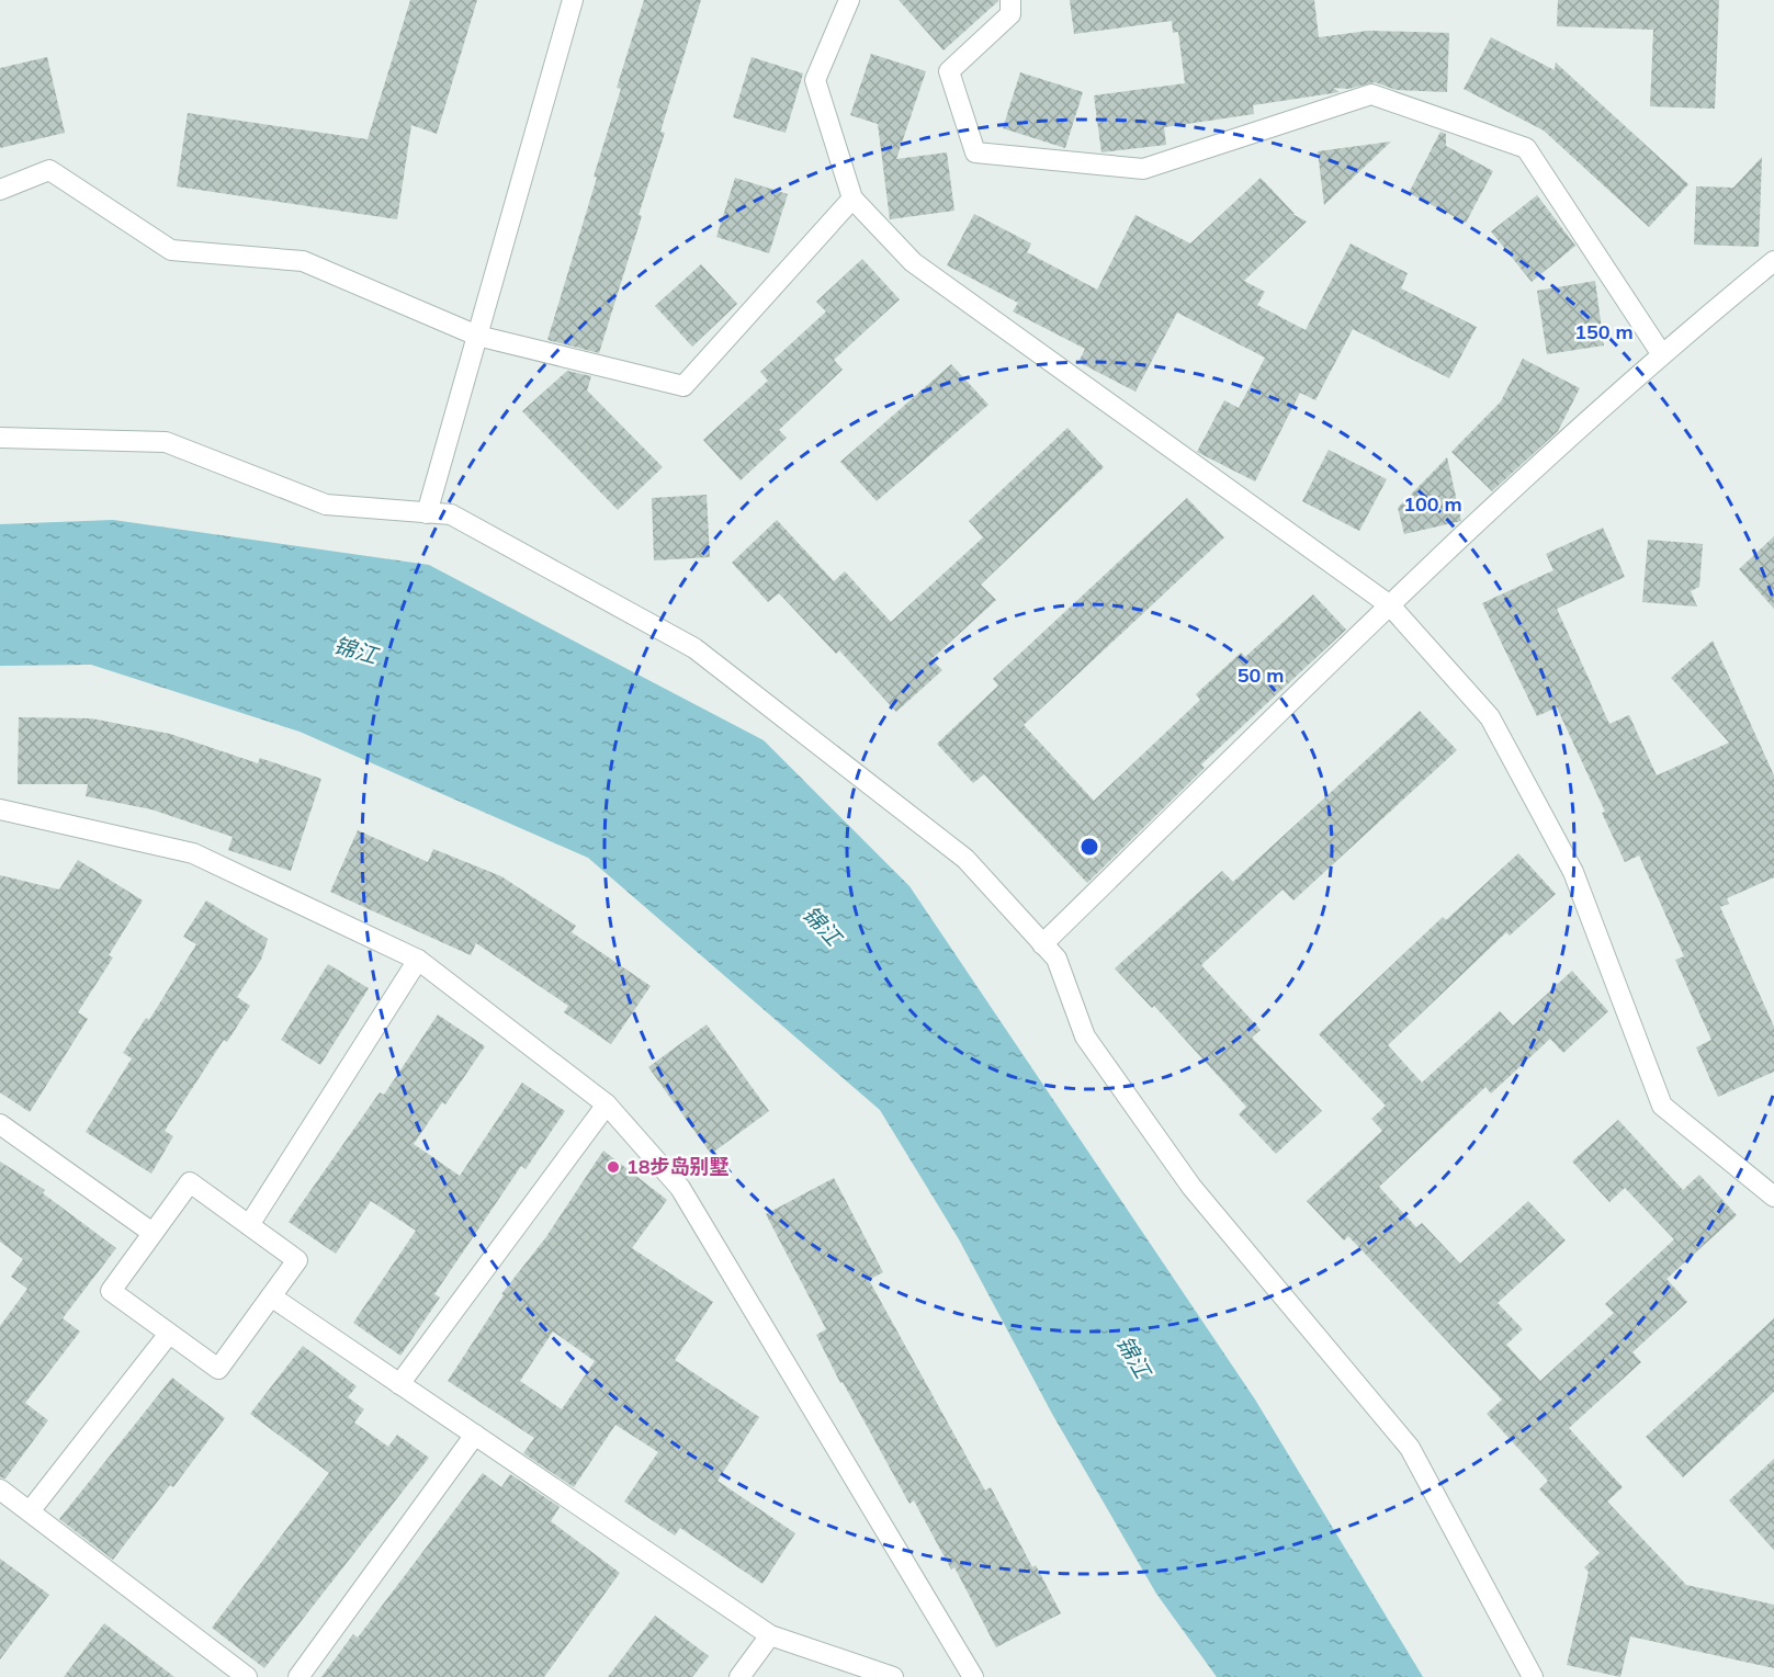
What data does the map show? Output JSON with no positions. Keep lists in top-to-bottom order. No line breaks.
{"water":["锦江"],"places":["18步岛别墅"],"rings":["150 m","100 m","50 m"]}
